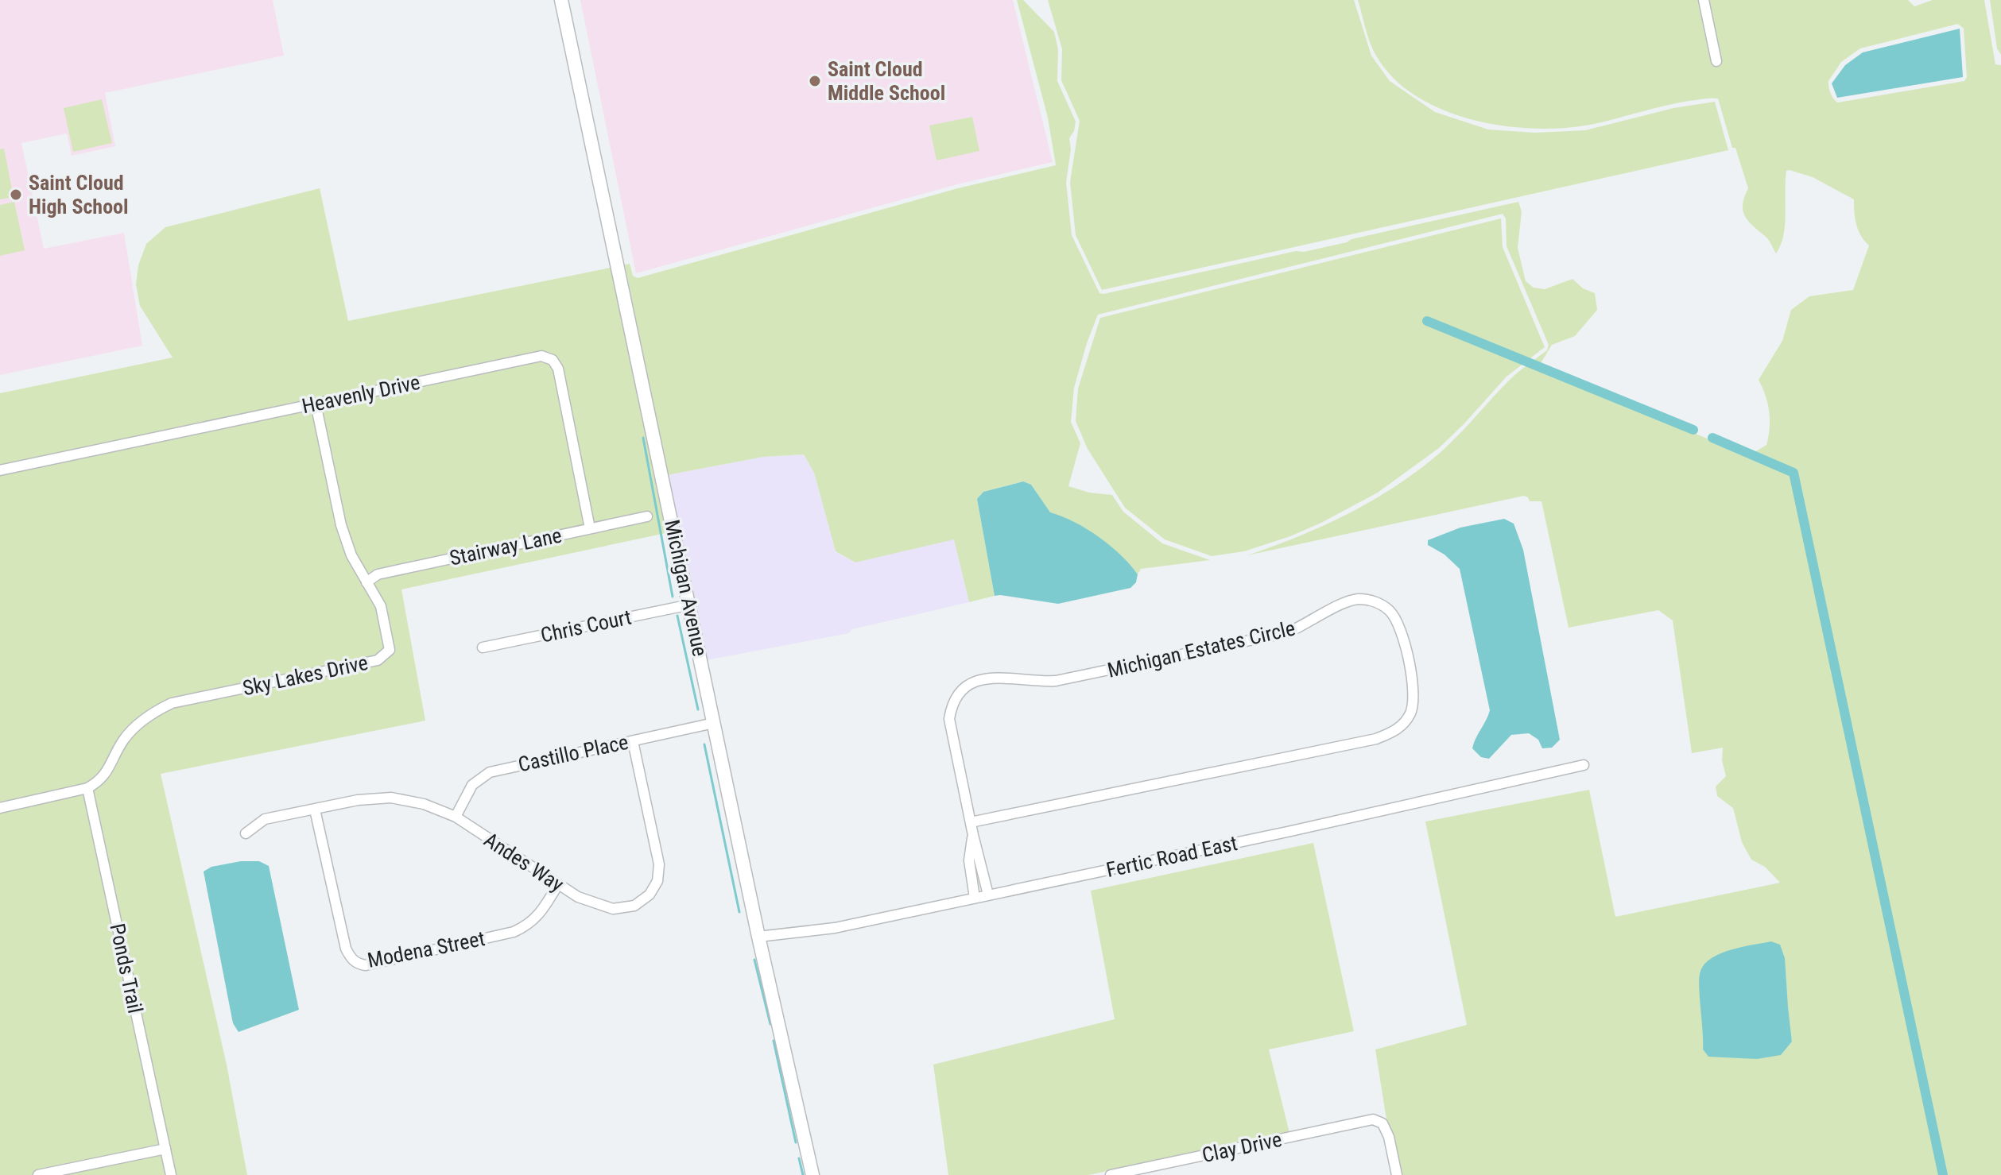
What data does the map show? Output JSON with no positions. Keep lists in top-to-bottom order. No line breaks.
{"streets":{"street":["Heavenly Drive","Stairway Lane","Michigan Avenue","Chris Court","Michigan Estates Circle","Sky Lakes Drive","Castillo Place","Fertic Road East","Andes Way","Modena Street","Ponds Trail","Clay Drive"]},"crossings":[["Heavenly Drive","Stairway Lane"],["Heavenly Drive","Sky Lakes Drive"],["Stairway Lane","Sky Lakes Drive"],["Michigan Avenue","Chris Court"],["Michigan Avenue","Castillo Place"],["Michigan Avenue","Fertic Road East"],["Michigan Estates Circle","Fertic Road East"],["Sky Lakes Drive","Ponds Trail"],["Castillo Place","Andes Way"],["Andes Way","Modena Street"]],"places":["Saint Cloud Middle School","Saint Cloud High School"]}
